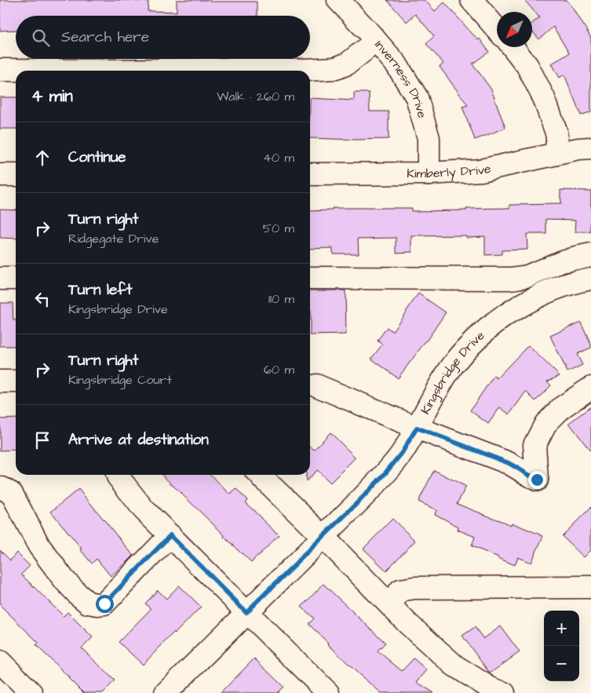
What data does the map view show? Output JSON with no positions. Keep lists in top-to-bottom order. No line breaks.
{"streets":{"street":["Inverness Drive","Kimberly Drive","Kingsbridge Drive"]},"crossings":[["Inverness Drive","Kimberly Drive"]],"north":"bottom left","page":{"search":"Search here","heading":["4 min","Walk · 260 m"],"list":[["Continue","40 m"],["Turn right","Ridgegate Drive","50 m"],["Turn left","Kingsbridge Drive","110 m"],["Turn right","Kingsbridge Court","60 m"],"Arrive at destination"],"map_buttons":["+","−"]}}
